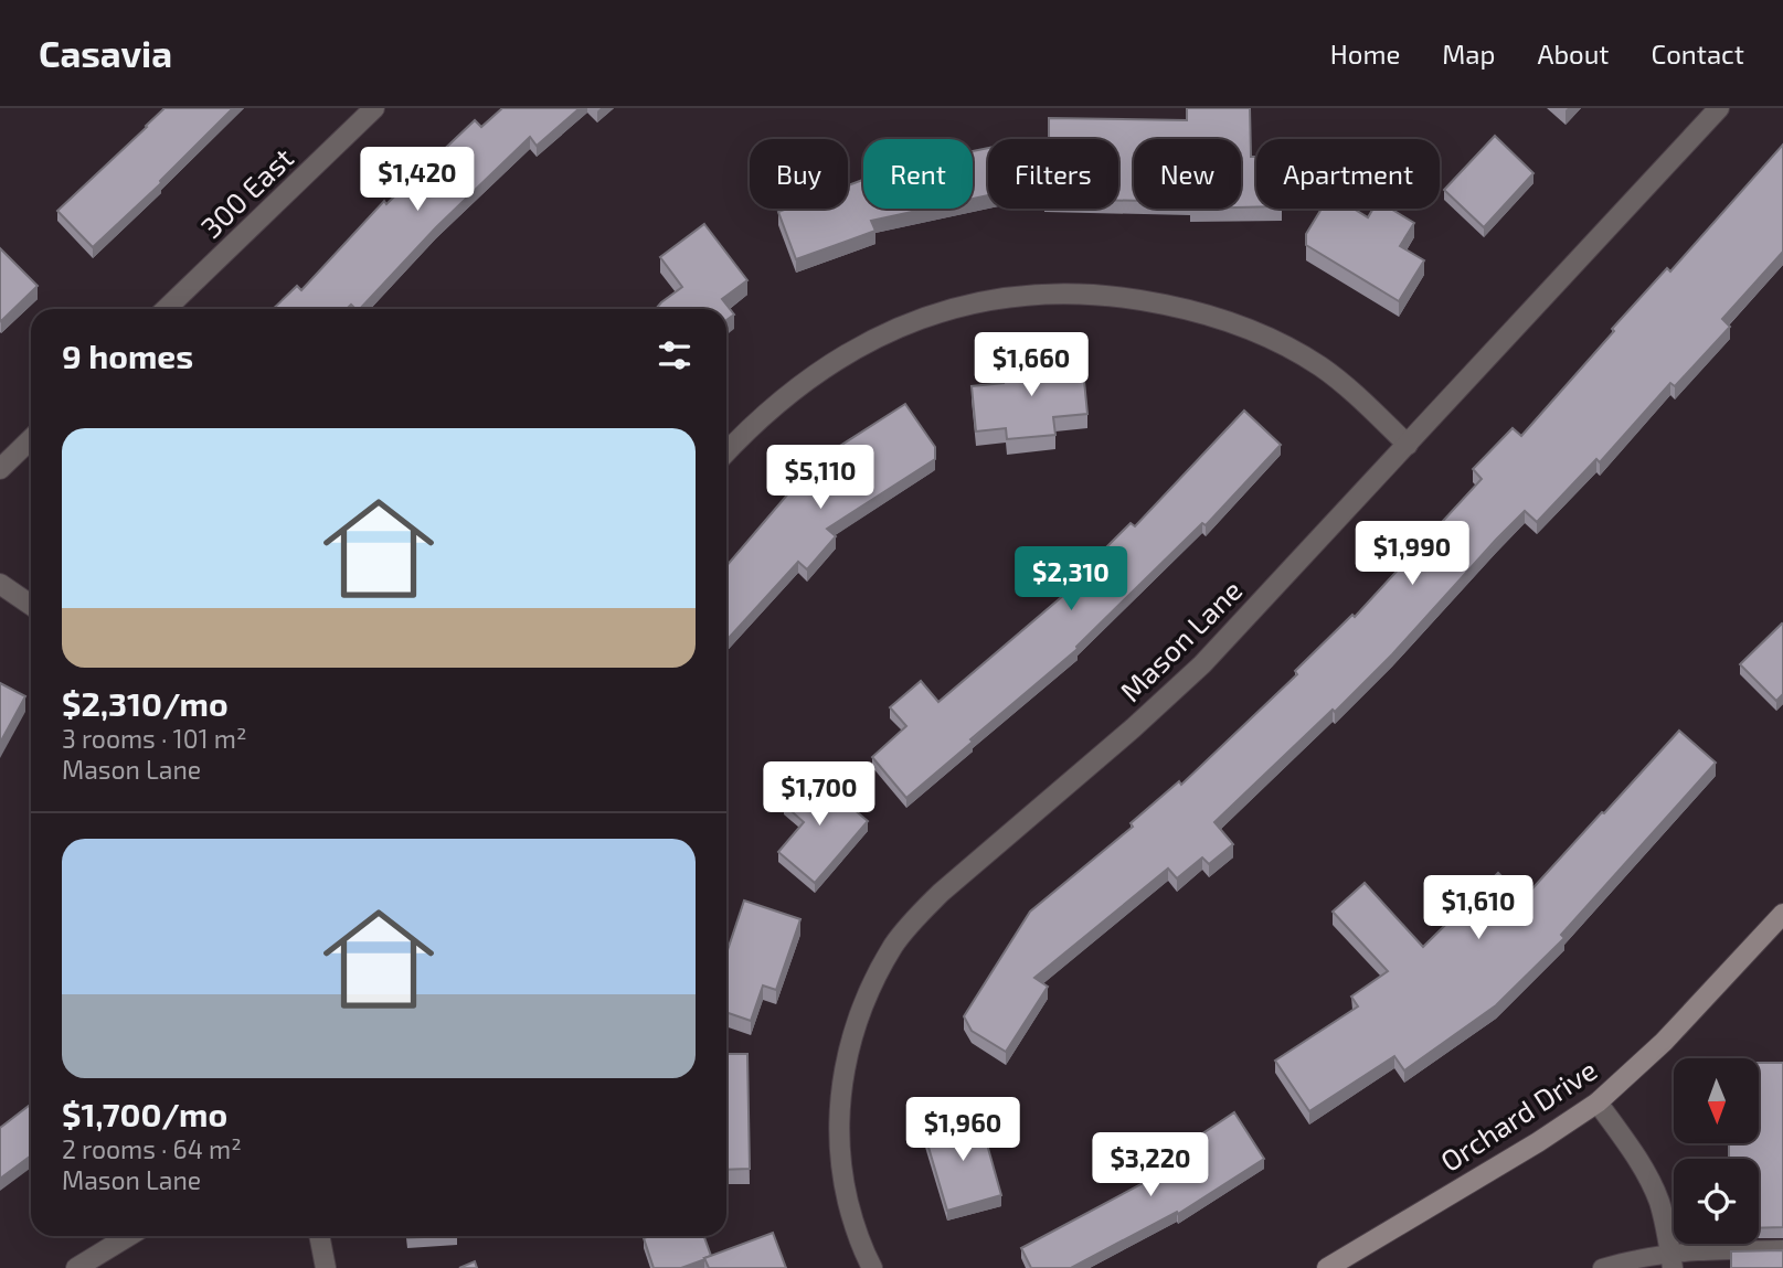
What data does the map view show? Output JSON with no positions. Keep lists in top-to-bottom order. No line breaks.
{"streets":{"main road":["Orchard Drive"],"street":["300 East","Mason Lane"]},"north":"bottom","page":{"header":"Casavia","nav":["Home","Map","About","Contact"],"chip":["Buy","Rent","Filters","New","Apartment"],"price":["$1,420","$1,660","$5,110","$1,990","$2,310","$1,700","$1,610","$1,960","$3,220"],"heading":"9 homes","list":[{"name":"$2,310/mo","note":"3 rooms · 101 m² · Mason Lane"},{"name":"$1,700/mo","note":"2 rooms · 64 m² · Mason Lane"}]}}
